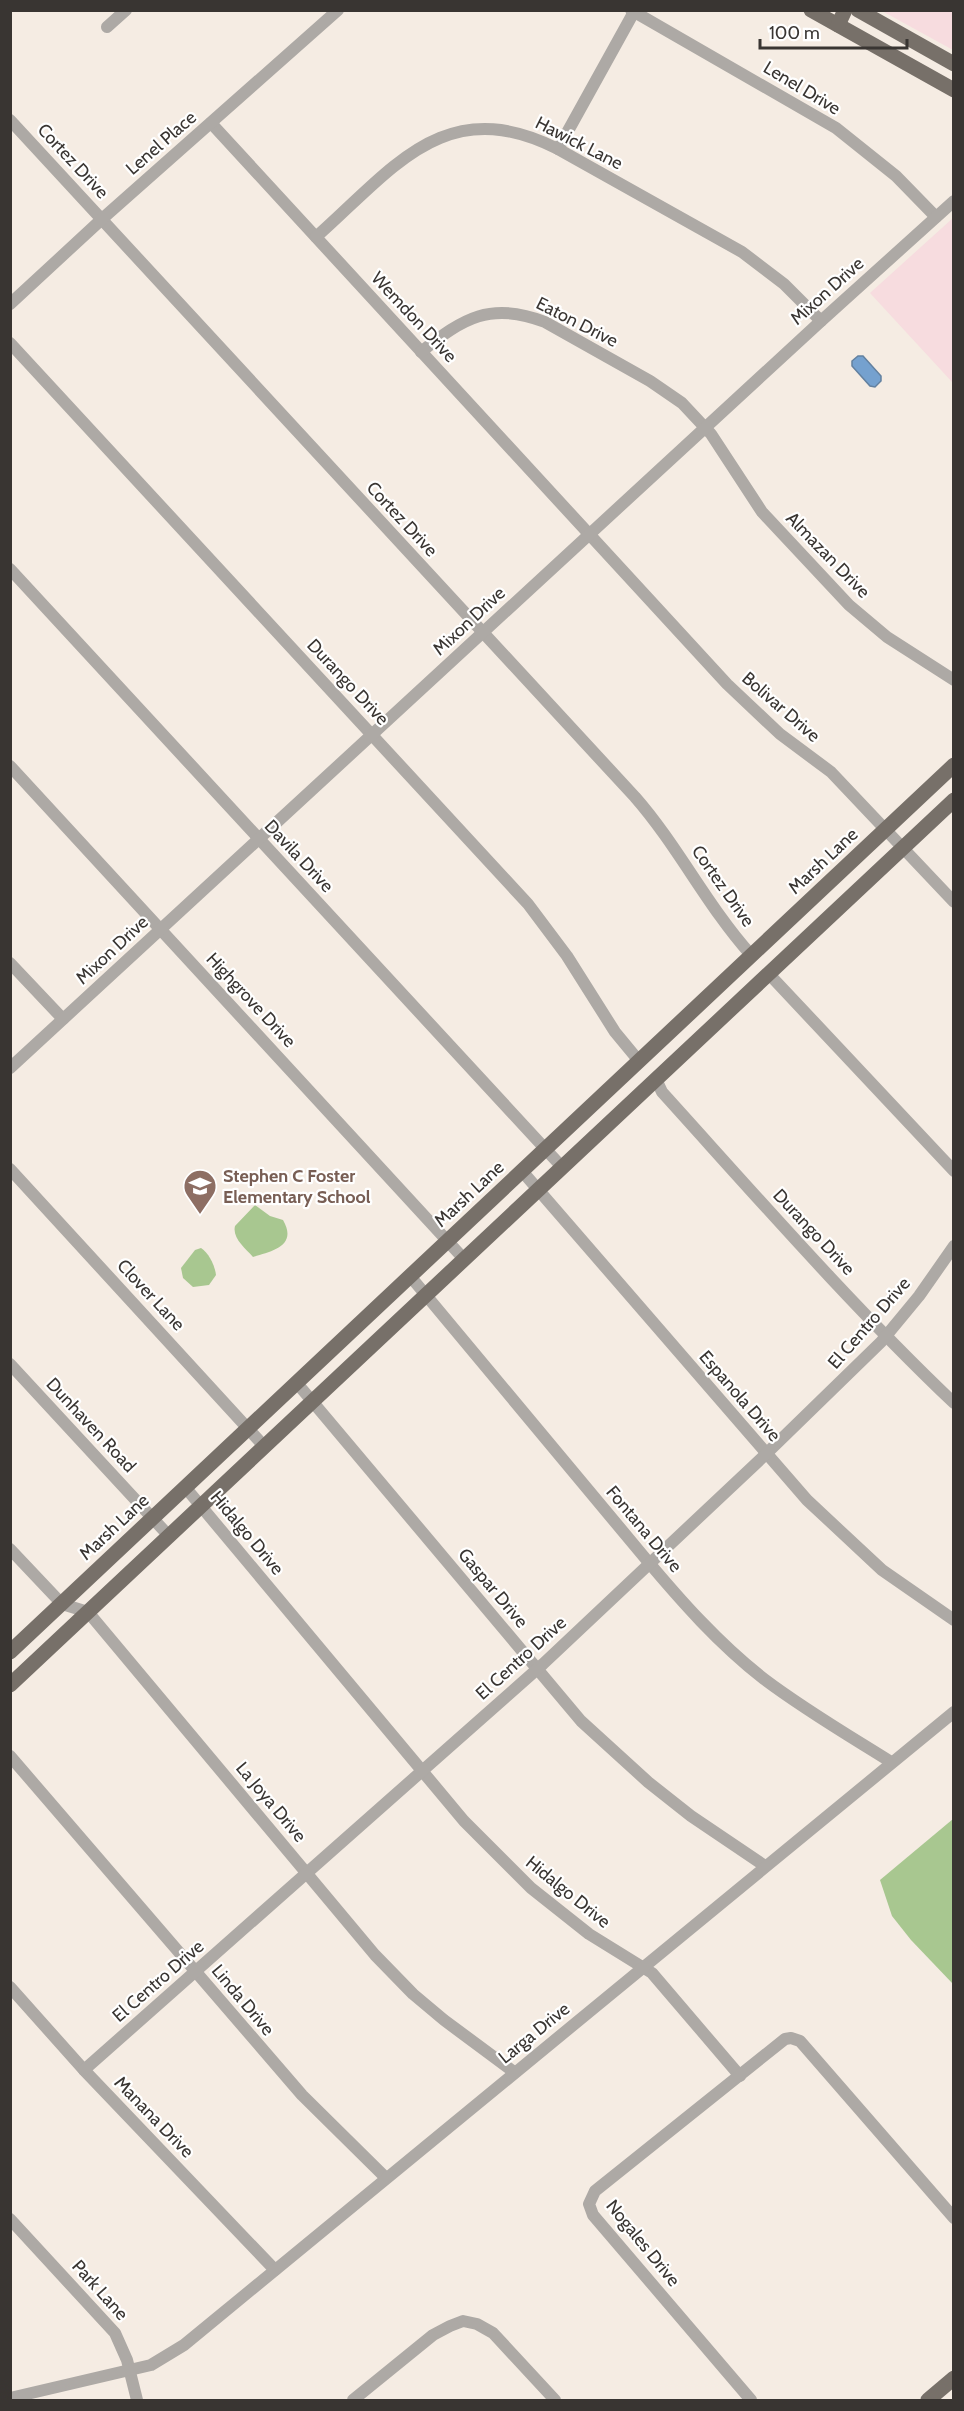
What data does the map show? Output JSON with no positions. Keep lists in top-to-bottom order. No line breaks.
{"streets":{"main road":["Marsh Lane"],"street":["Lenel Drive","Lenel Place","Hawick Lane","Cortez Drive","Mixon Drive","Wemdon Drive","Eaton Drive","Almazan Drive","Durango Drive","Bolivar Drive","Davila Drive","Highgrove Drive","Clover Lane","El Centro Drive","Espanola Drive","Dunhaven Road","Fontana Drive","Hidalgo Drive","Gaspar Drive","La Joya Drive","Linda Drive","Larga Drive","Manana Drive","Nogales Drive","Park Lane"]},"crossings":[["Lenel Drive","Mixon Drive"],["Lenel Place","Cortez Drive"],["Lenel Place","Wemdon Drive"],["Hawick Lane","Mixon Drive"],["Hawick Lane","Wemdon Drive"],["Cortez Drive","Mixon Drive"],["Cortez Drive","Marsh Lane"],["Mixon Drive","Wemdon Drive"],["Mixon Drive","Eaton Drive"],["Mixon Drive","Almazan Drive"],["Mixon Drive","Durango Drive"],["Mixon Drive","Bolivar Drive"],["Mixon Drive","Davila Drive"],["Mixon Drive","Highgrove Drive"],["Wemdon Drive","Eaton Drive"],["Wemdon Drive","Bolivar Drive"],["Eaton Drive","Almazan Drive"],["Durango Drive","Marsh Lane"],["Durango Drive","El Centro Drive"],["Bolivar Drive","Marsh Lane"],["Davila Drive","Marsh Lane"],["Marsh Lane","Highgrove Drive"],["Marsh Lane","Clover Lane"],["Marsh Lane","Espanola Drive"],["Marsh Lane","Dunhaven Road"],["Marsh Lane","Fontana Drive"],["Marsh Lane","Hidalgo Drive"],["Marsh Lane","Gaspar Drive"],["El Centro Drive","Espanola Drive"],["El Centro Drive","Fontana Drive"],["El Centro Drive","Hidalgo Drive"],["El Centro Drive","Gaspar Drive"],["El Centro Drive","La Joya Drive"],["El Centro Drive","Linda Drive"],["El Centro Drive","Manana Drive"],["Fontana Drive","Larga Drive"],["Hidalgo Drive","Larga Drive"],["Hidalgo Drive","Nogales Drive"],["Gaspar Drive","Larga Drive"],["La Joya Drive","Larga Drive"],["Linda Drive","Larga Drive"],["Larga Drive","Manana Drive"],["Larga Drive","Park Lane"]],"places":{"school or university":["Stephen C Foster Elementary School"]},"scale_bar":"100 m"}
